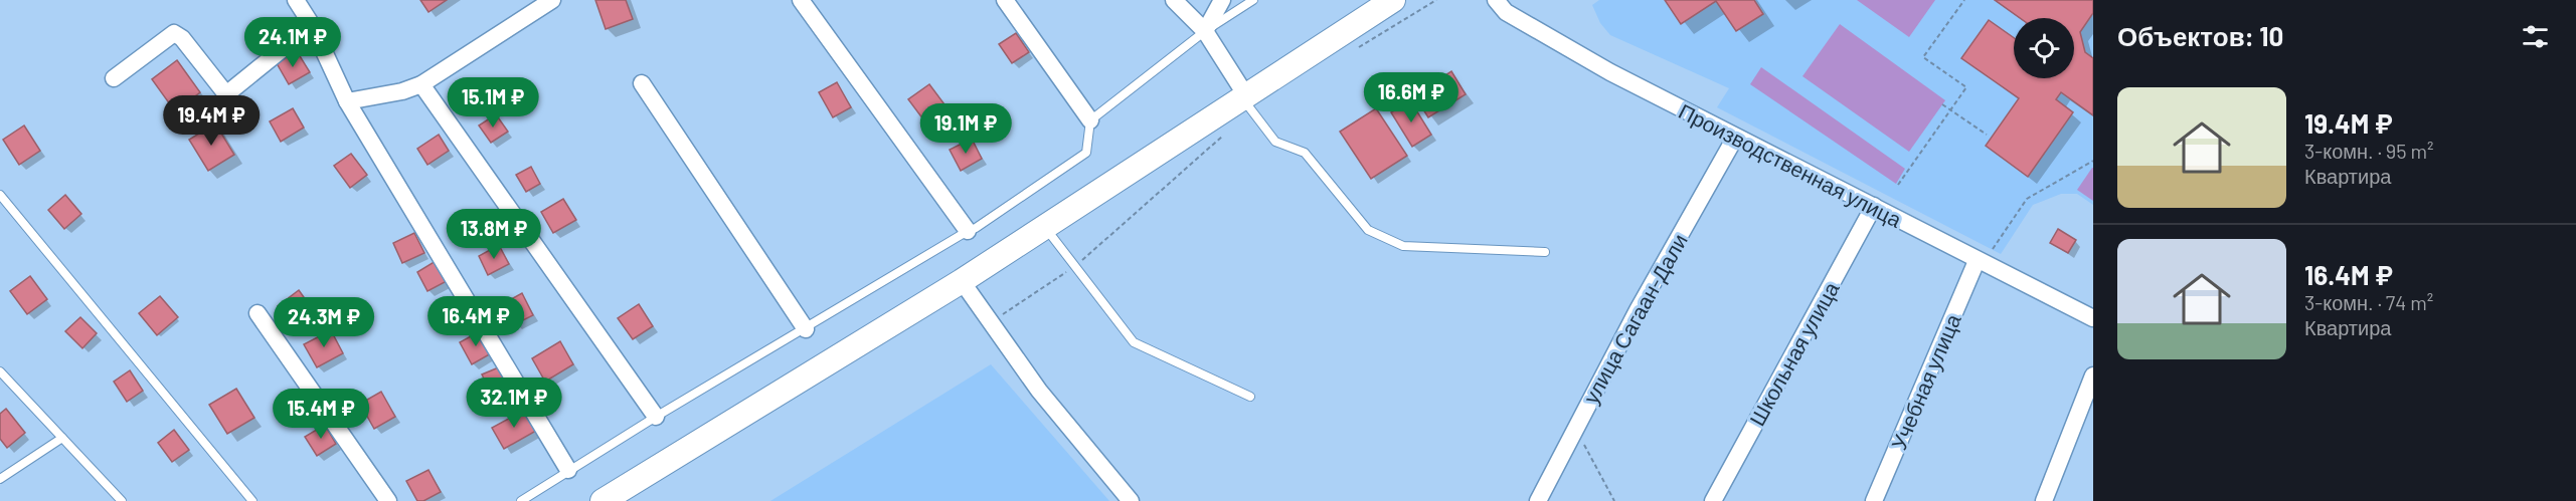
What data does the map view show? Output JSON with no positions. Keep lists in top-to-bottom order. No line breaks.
{"streets":{"street":["Производственная улица","улица Сагаан-Дали","Школьная улица","Учебная улица"]},"crossings":[["Производственная улица","улица Сагаан-Дали"],["Производственная улица","Школьная улица"],["Производственная улица","Учебная улица"]],"page":{"heading":"Объектов: 10","price":["24.1M ₽","16.6M ₽","15.1M ₽","19.4M ₽","19.1M ₽","13.8M ₽","16.4M ₽","24.3M ₽","32.1M ₽","15.4M ₽"],"list":[{"name":"19.4M ₽","note":"3-комн. · 95 m² · Квартира"},{"name":"16.4M ₽","note":"3-комн. · 74 m² · Квартира"}]}}
